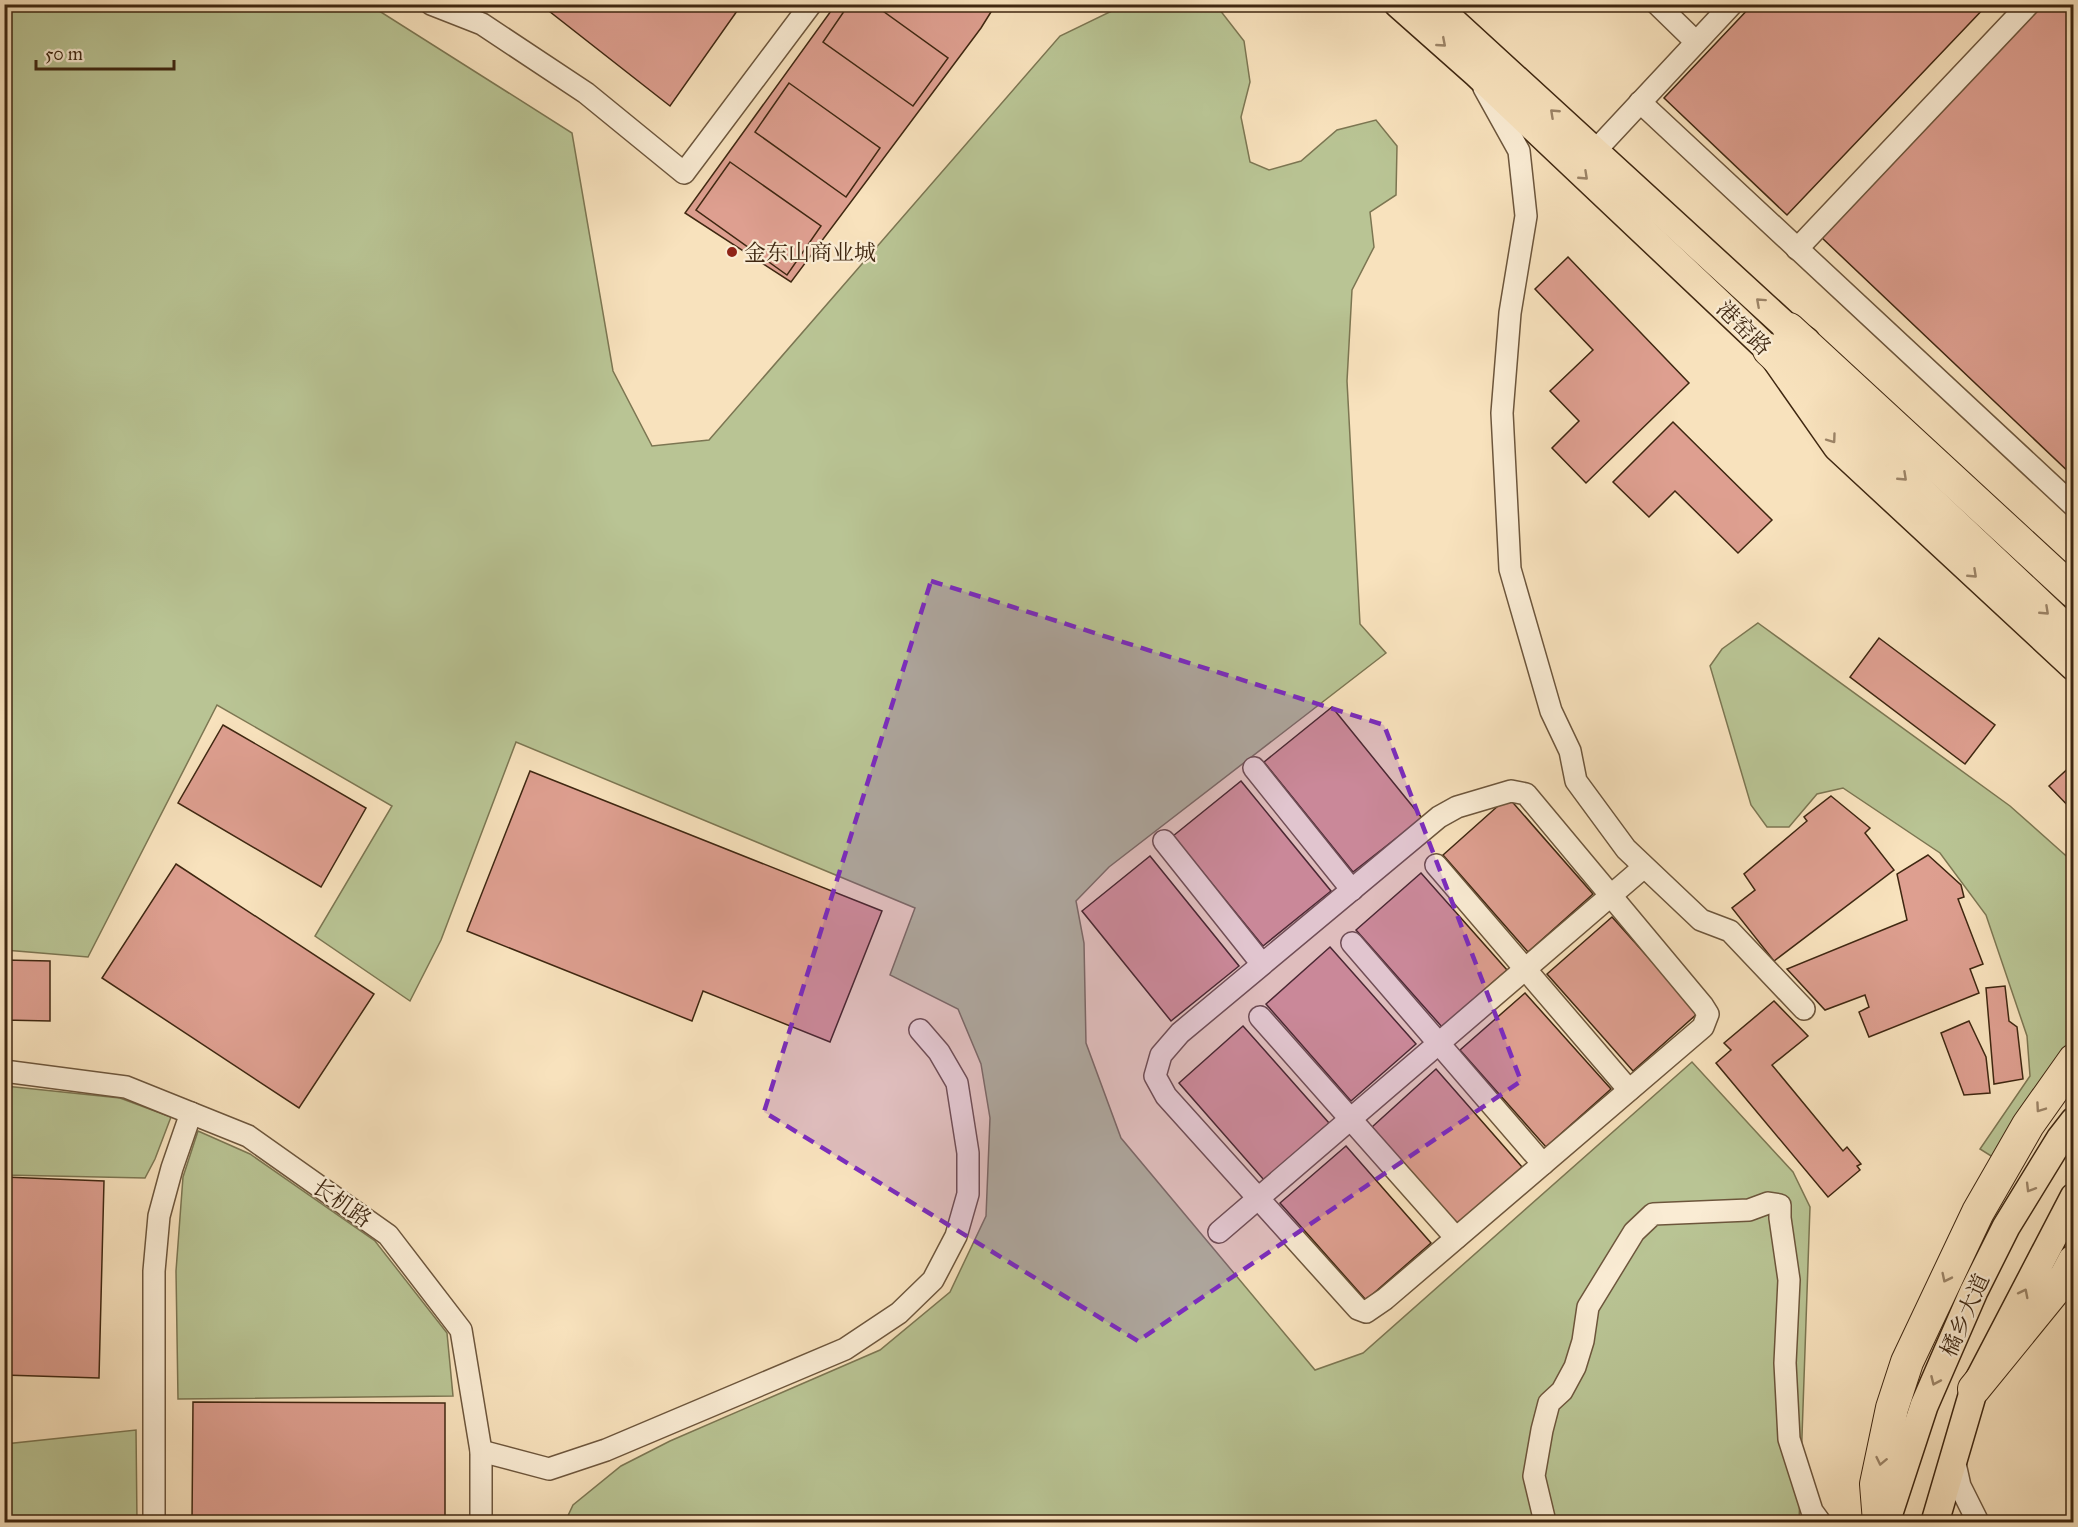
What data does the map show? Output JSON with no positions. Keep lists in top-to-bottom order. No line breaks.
{"streets":{"main road":["港窑路","橘乡大道"],"street":["长机路"]},"places":["金东山商业城"],"scale_bar":"50 m"}
